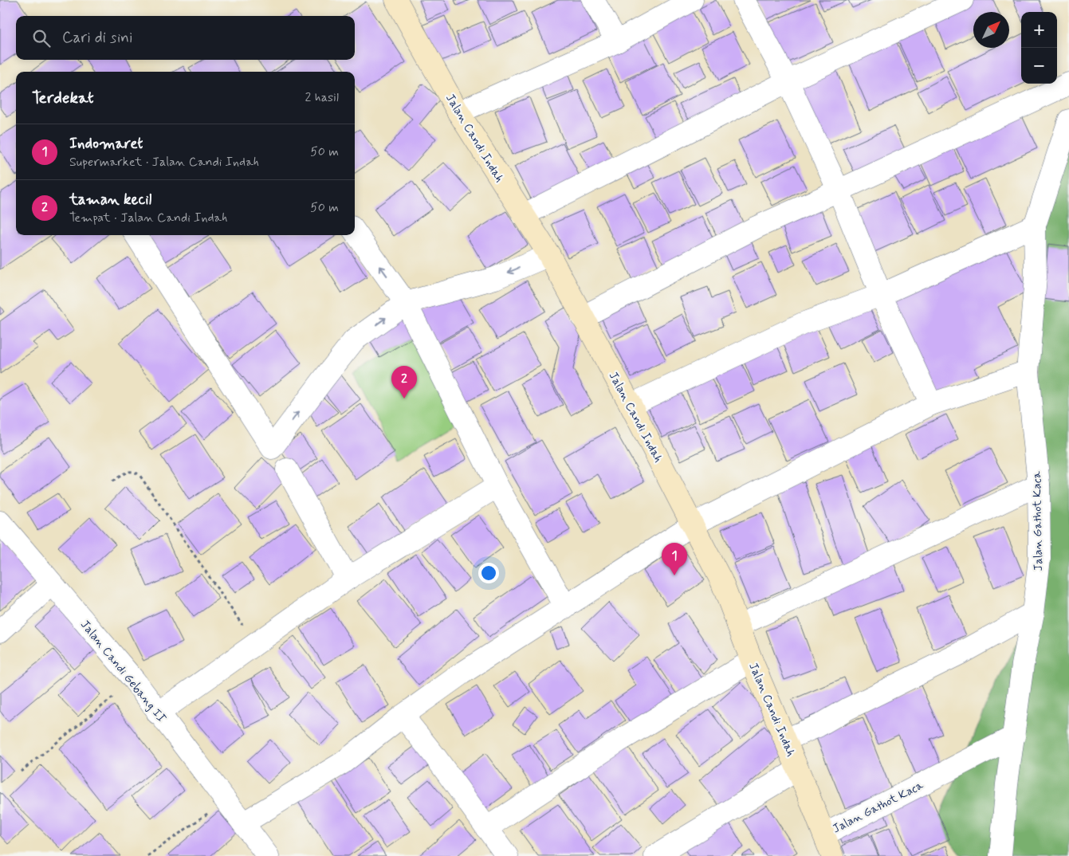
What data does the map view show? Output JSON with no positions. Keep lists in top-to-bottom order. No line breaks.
{"streets":{"street":["Jalan Candi Indah","Jalan Gathot Kaca","Jalan Candi Gebang II"]},"crossings":[["Jalan Candi Indah","Jalan Gathot Kaca"]],"north":"top right","page":{"map_buttons":["+","−"],"search":"Cari di sini","heading":["Terdekat","2 hasil"],"list":[{"mark":"1","name":"Indomaret","note":"Supermarket · Jalan Candi Indah","value":"50 m"},{"mark":"2","name":"taman kecil","note":"Tempat · Jalan Candi Indah","value":"50 m"}],"pins":["2","1"]}}
